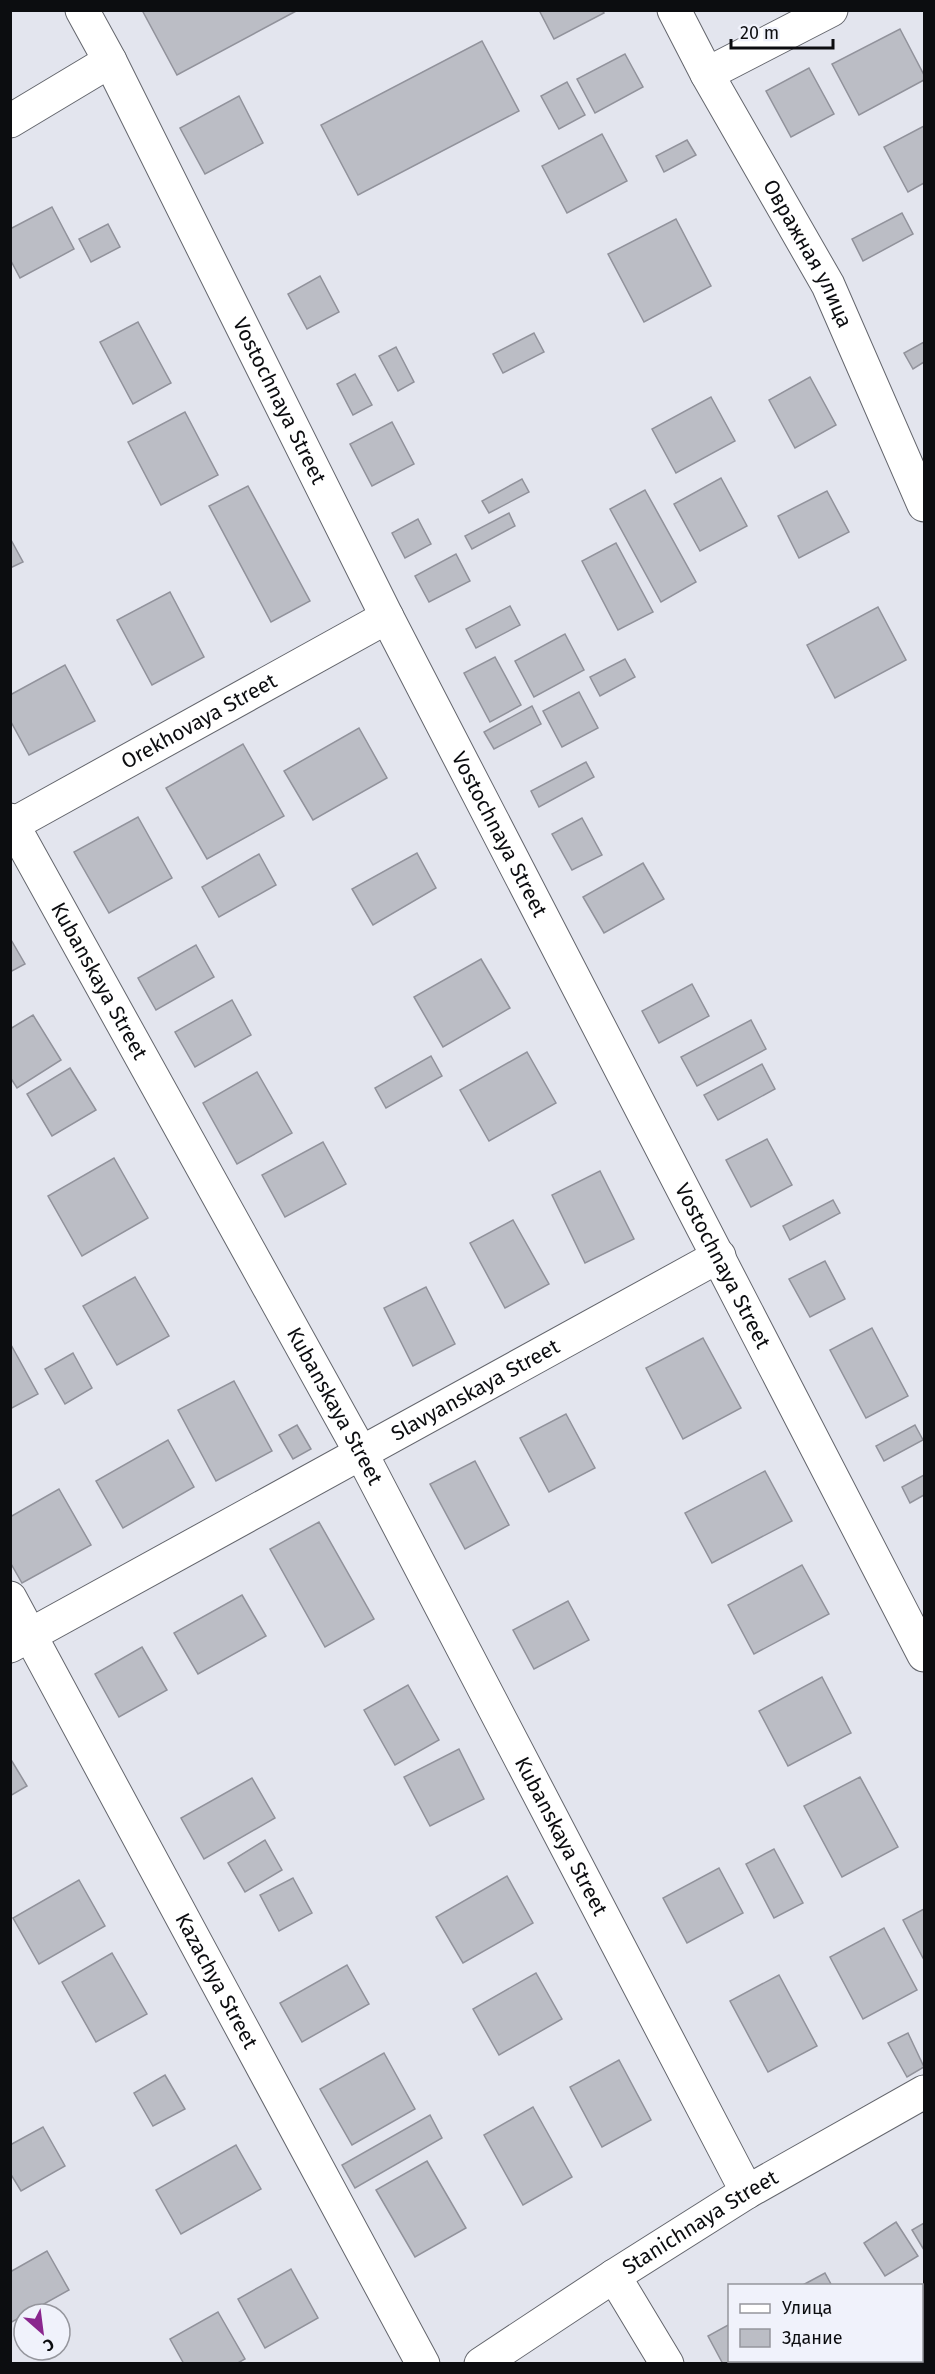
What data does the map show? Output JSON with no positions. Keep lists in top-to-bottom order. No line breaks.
{"streets":{"street":["Овражная улица","Vostochnaya Street","Orekhovaya Street","Kubanskaya Street","Slavyanskaya Street","Kazachya Street","Stanichnaya Street"]},"crossings":[["Vostochnaya Street","Orekhovaya Street"],["Vostochnaya Street","Slavyanskaya Street"],["Orekhovaya Street","Kubanskaya Street"],["Kubanskaya Street","Slavyanskaya Street"],["Kubanskaya Street","Stanichnaya Street"],["Slavyanskaya Street","Kazachya Street"]],"legend":["Улица","Здание"],"scale_bar":"20 m","north":"bottom right"}
